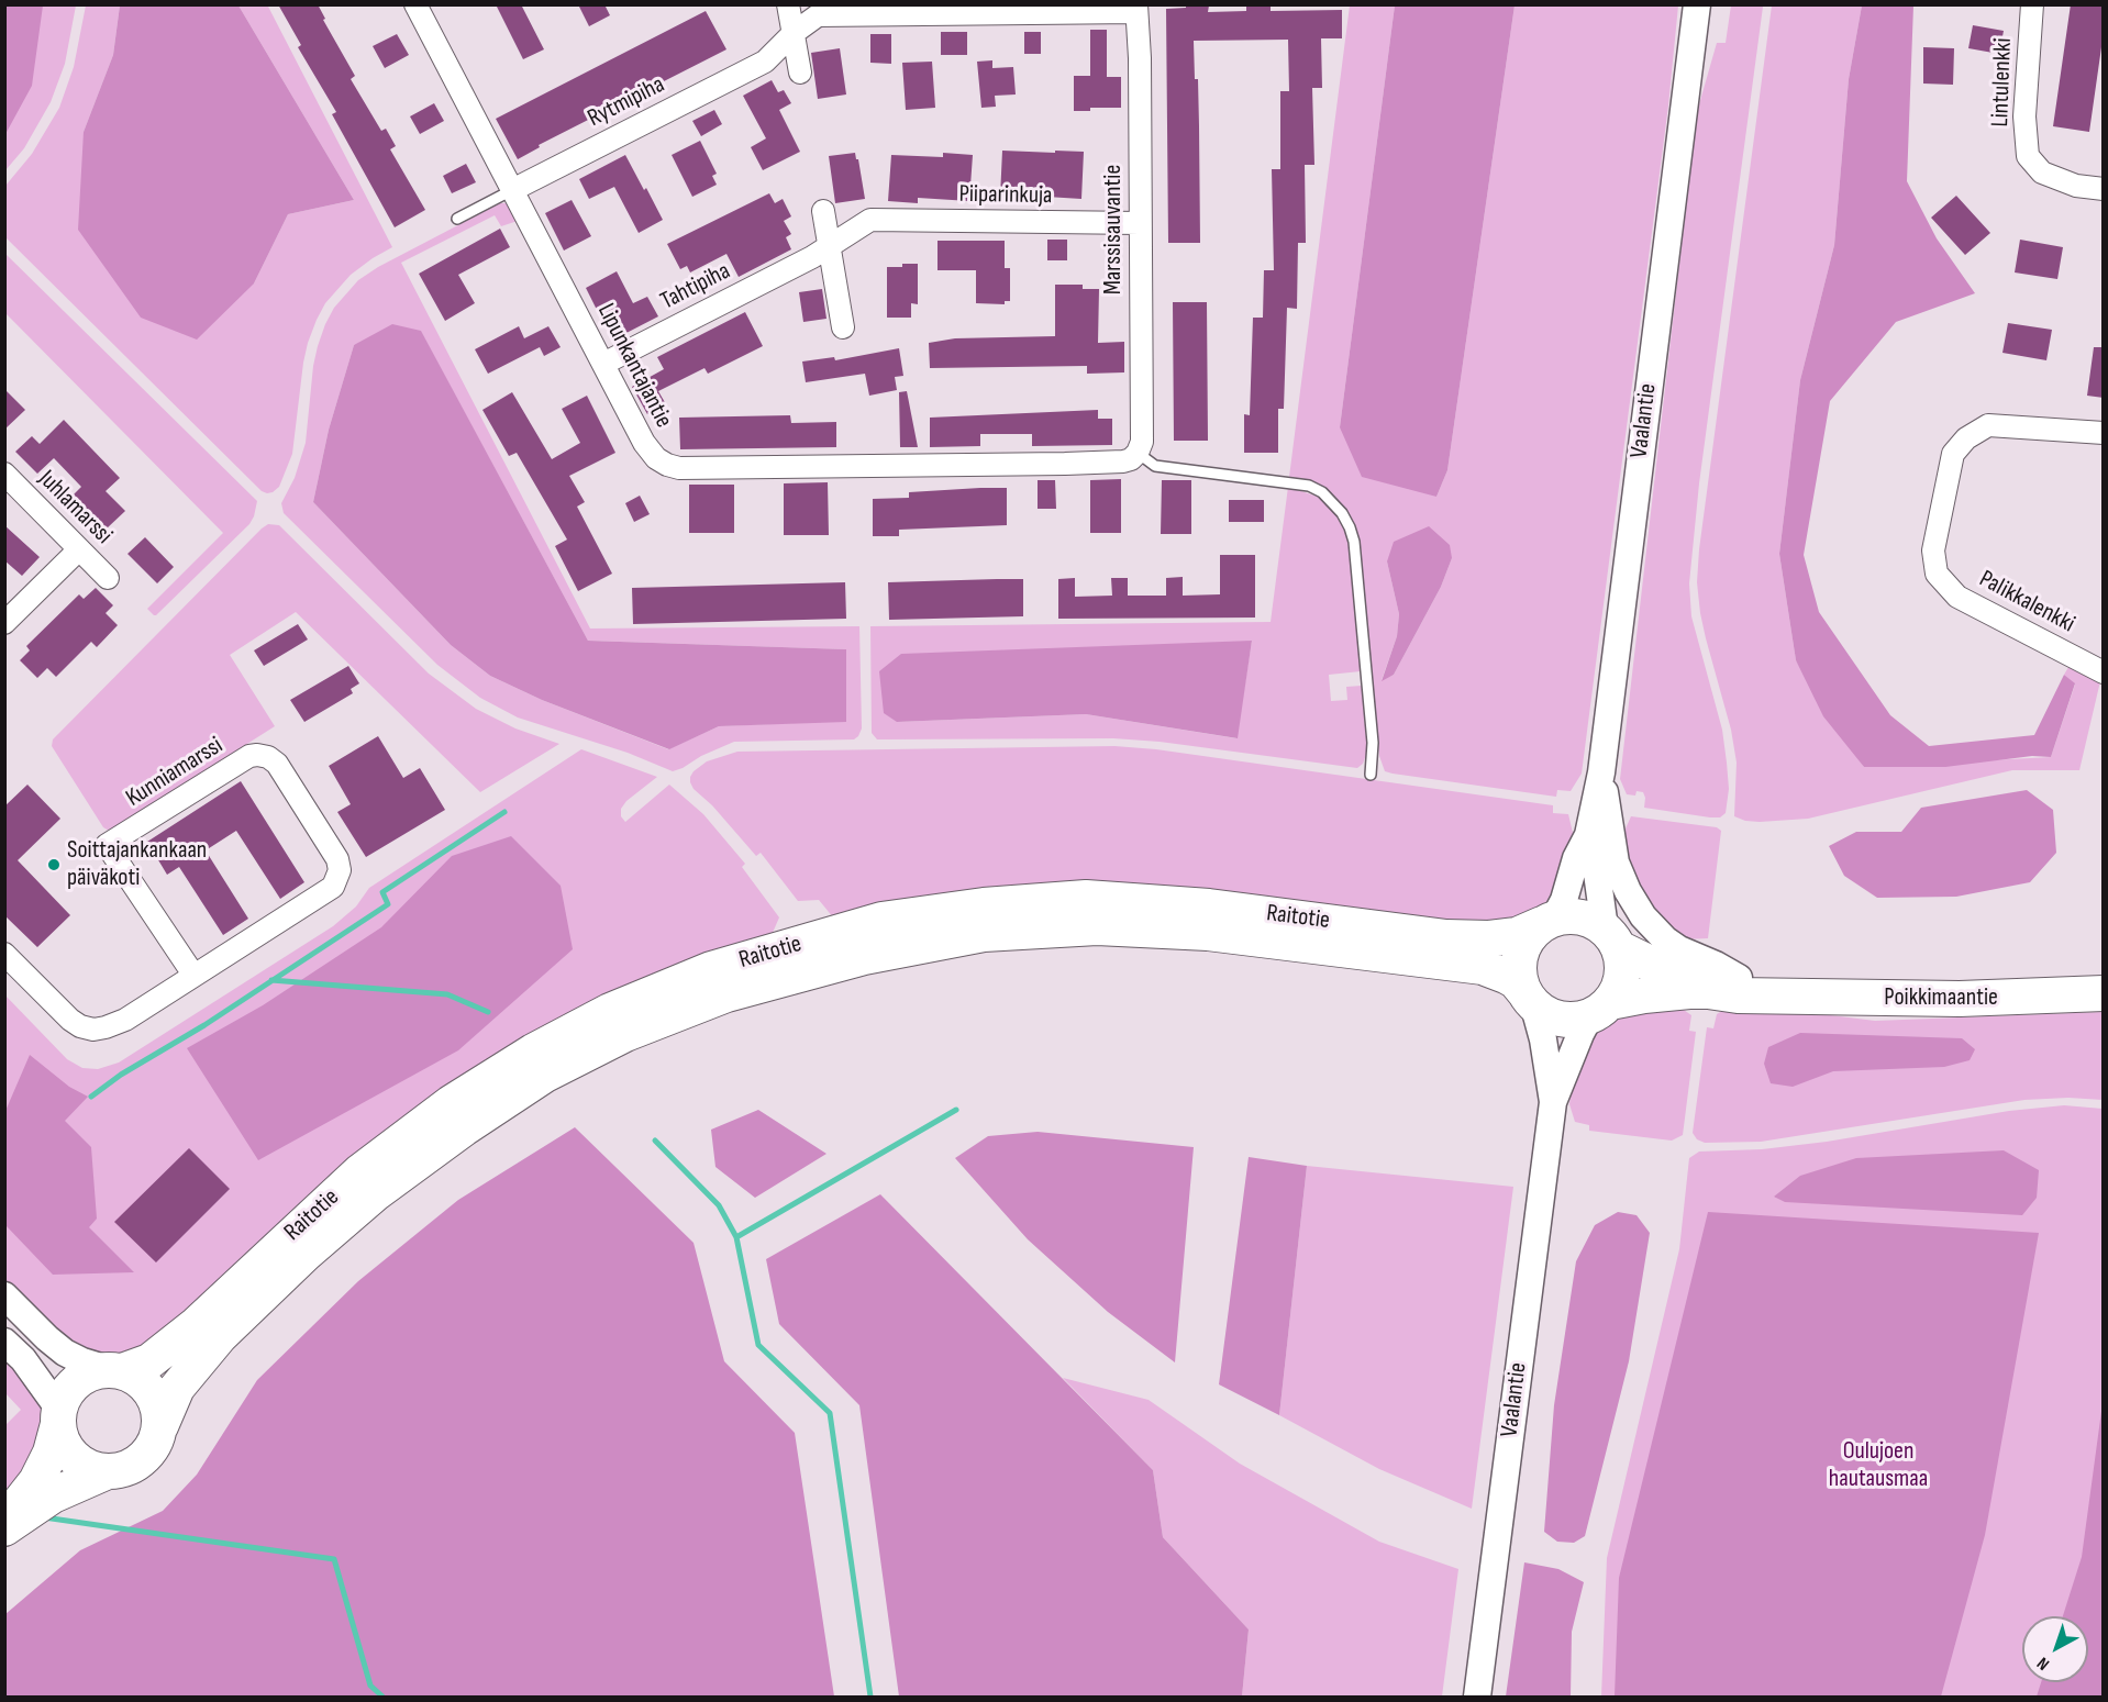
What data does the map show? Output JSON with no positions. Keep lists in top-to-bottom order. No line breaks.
{"streets":{"main road":["Raitotie","Poikkimaantie"],"street":["Lintulenkki","Rytmipiha","Piiparinkuja","Marssisauvantie","Tahtipiha","Lipunkantajantie","Vaalantie","Juhlamarssi","Palikkalenkki","Kunniamarssi"]},"crossings":[["Rytmipiha","Marssisauvantie"],["Rytmipiha","Lipunkantajantie"],["Piiparinkuja","Marssisauvantie"],["Piiparinkuja","Tahtipiha"],["Marssisauvantie","Lipunkantajantie"],["Tahtipiha","Lipunkantajantie"],["Vaalantie","Raitotie"],["Vaalantie","Poikkimaantie"],["Raitotie","Poikkimaantie"]],"parks":["Oulujoen hautausmaa"],"places":["Soittajankankaan päiväkoti"],"north":"bottom left"}
